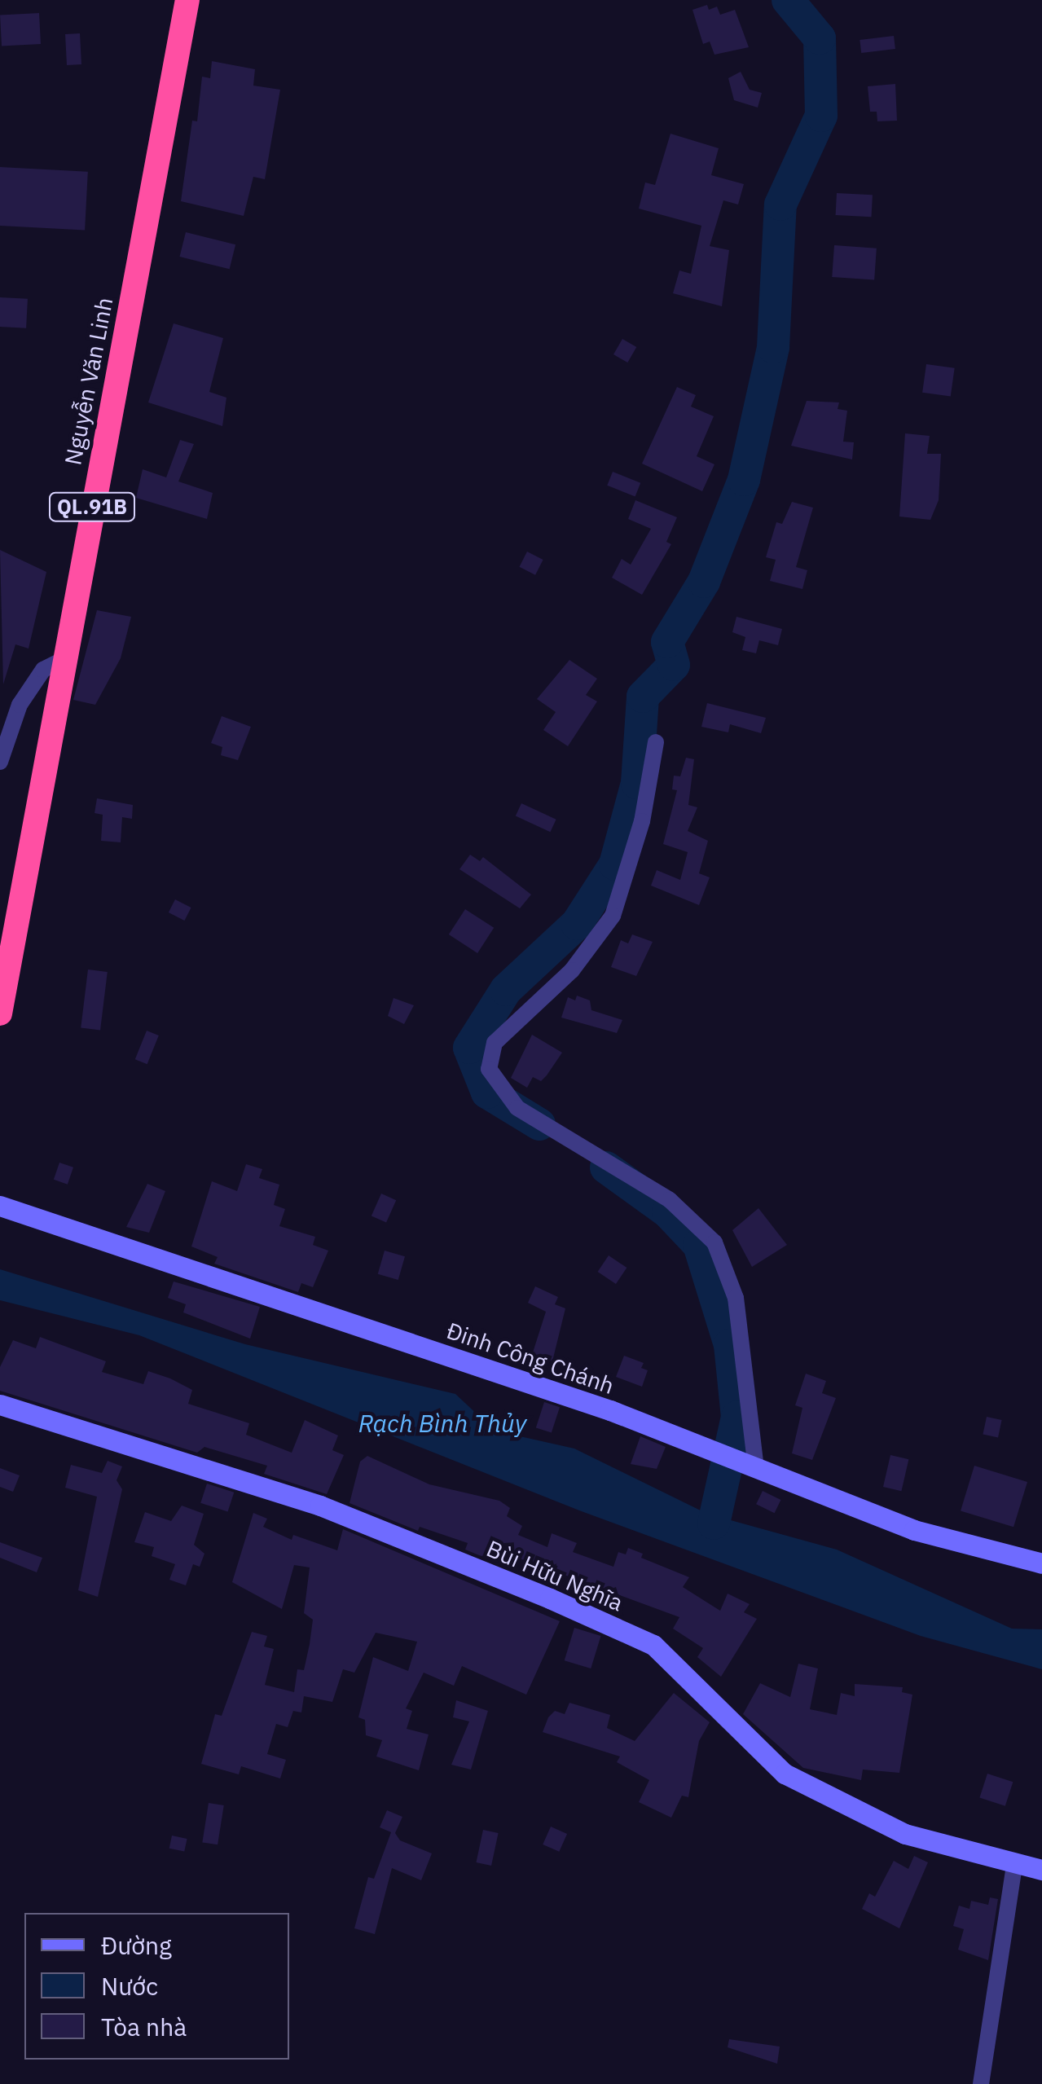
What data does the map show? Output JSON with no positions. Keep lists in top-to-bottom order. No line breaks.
{"streets":{"highway":["Nguyễn Văn Linh","QL.91B"],"main road":["Đinh Công Chánh","Bùi Hữu Nghĩa"]},"water":["Rạch Bình Thủy"],"legend":["Đường","Nước","Tòa nhà"]}
